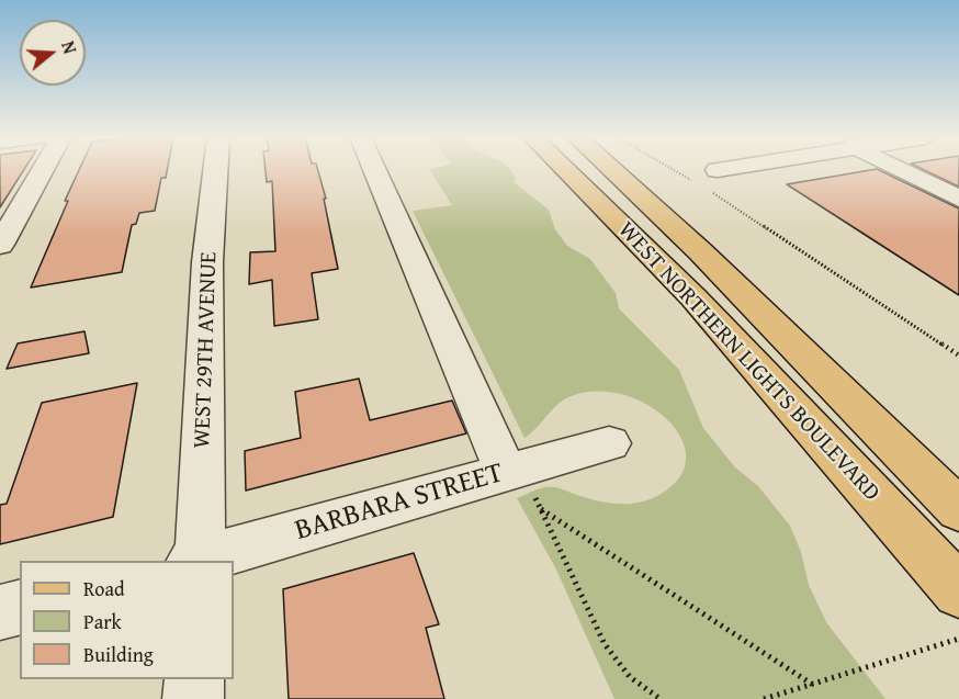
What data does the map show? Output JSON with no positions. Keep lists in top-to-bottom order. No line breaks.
{"streets":{"main road":["WEST NORTHERN LIGHTS BOULEVARD"],"street":["WEST 29TH AVENUE","BARBARA STREET"]},"legend":["Road","Park","Building"],"north":"right"}
